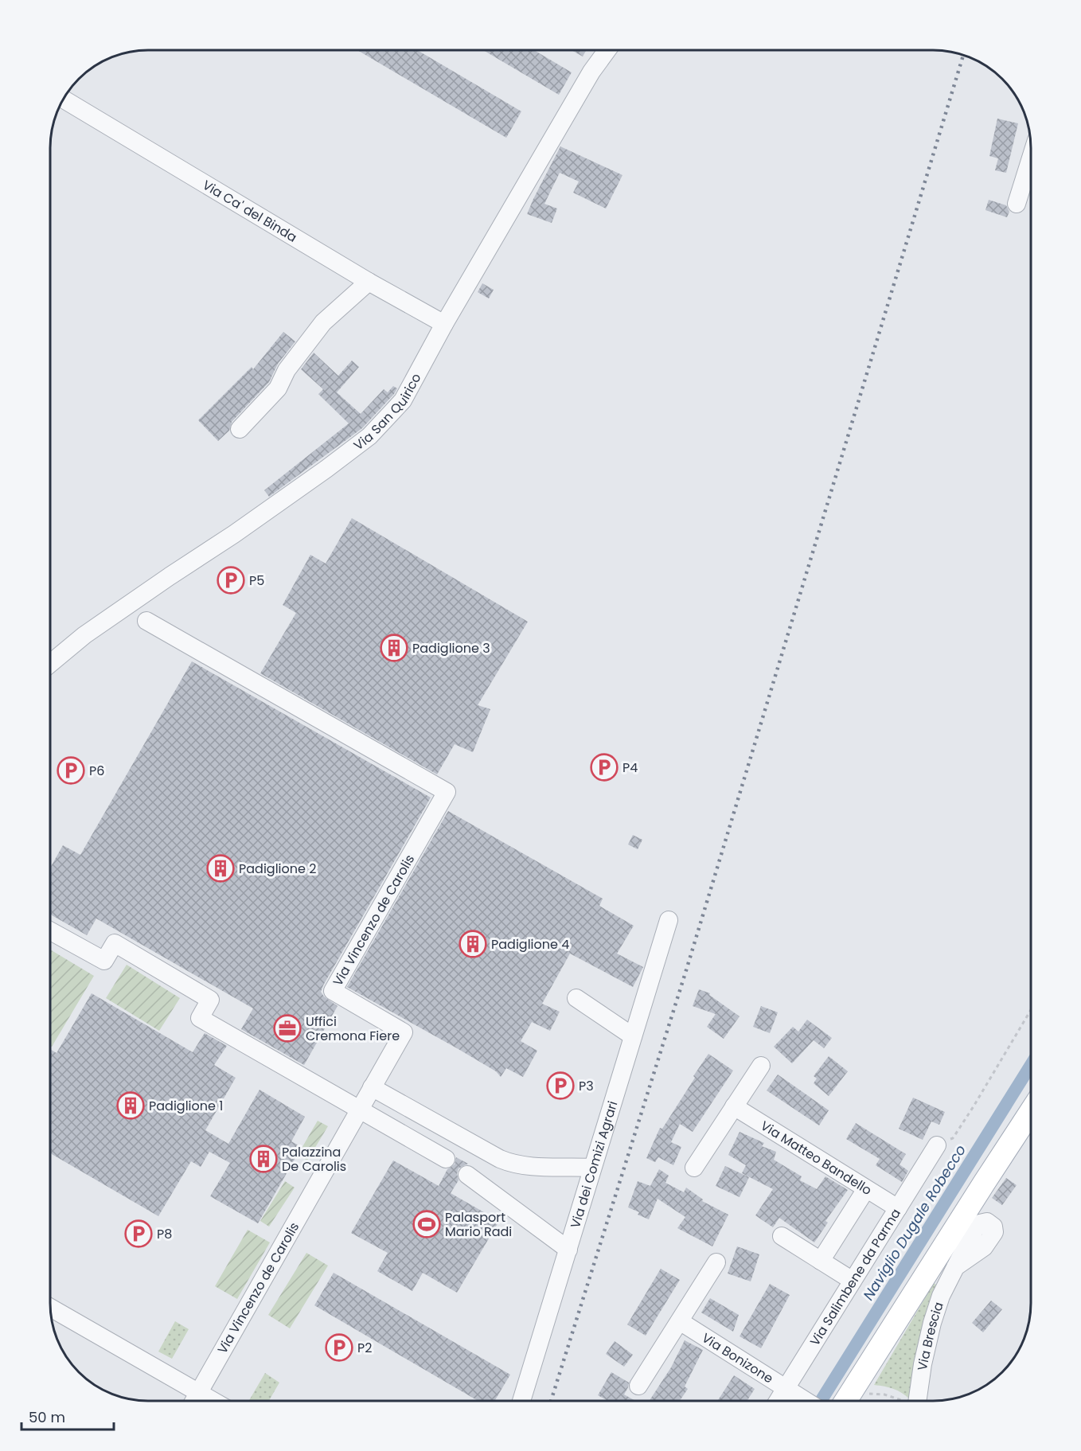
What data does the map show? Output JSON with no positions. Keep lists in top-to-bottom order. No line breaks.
{"streets":{"street":["Via Ca' del Binda","Via San Quirico","Via Vincenzo de Carolis","Via Matteo Bandello","Via dei Comizi Agrari","Via Salimbene da Parma","Via Brescia","Via Bonizone"]},"crossings":[["Via Ca' del Binda","Via San Quirico"],["Via Matteo Bandello","Via Salimbene da Parma"],["Via Salimbene da Parma","Via Bonizone"]],"water":["Naviglio Dugale Robecco"],"places":{"parking":["P5","P4","P6","P3","P8","P2"],"building":["Padiglione 3","Padiglione 2","Padiglione 4","Padiglione 1","Palazzina De Carolis"],"office":["Uffici Cremona Fiere"],"sports":["Palasport Mario Radi"]},"scale_bar":"50 m"}
